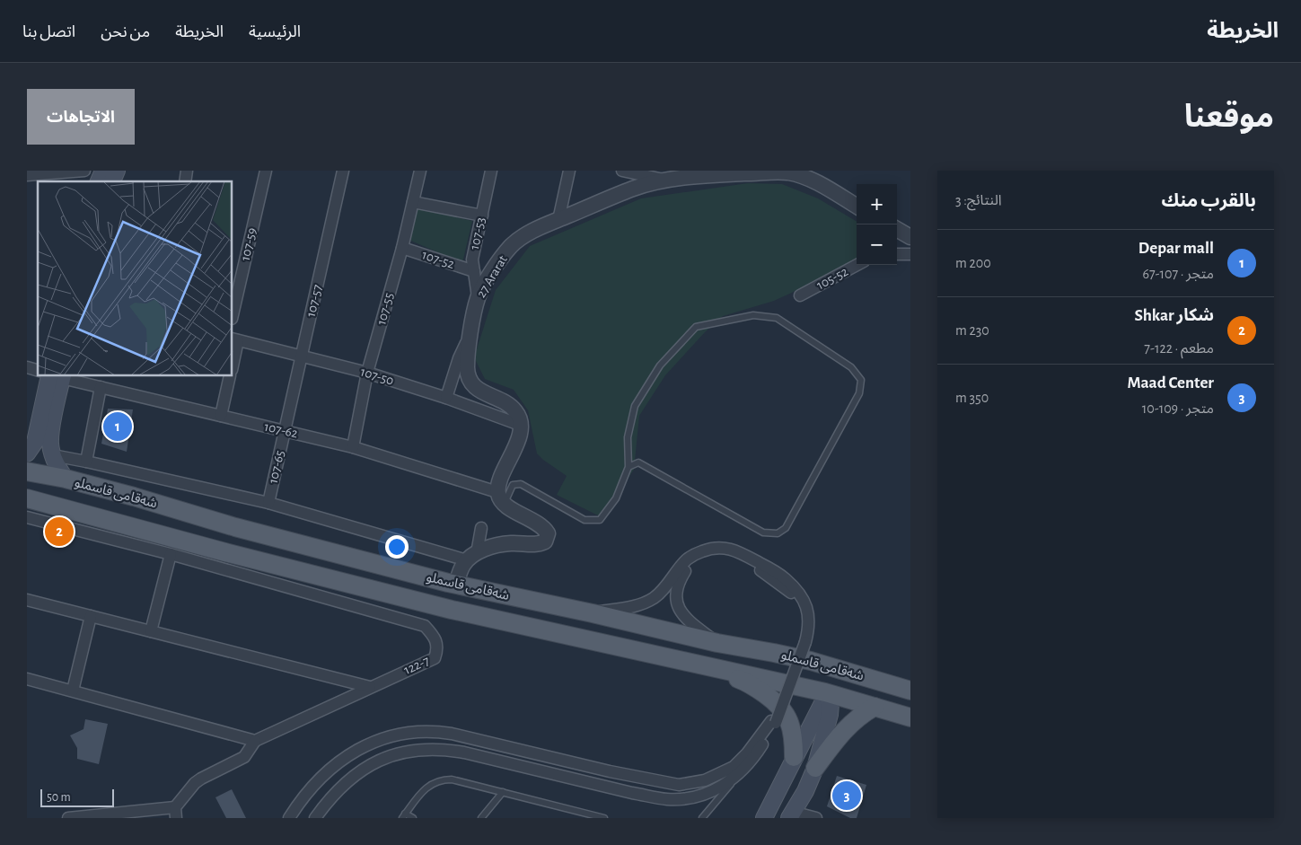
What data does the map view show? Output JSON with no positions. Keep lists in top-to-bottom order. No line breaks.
{"streets":{"main road":["شەقامی قاسملو"],"street":["107-53","107-59","107-52","27 Ararat","105-52","107-57","107-55","107-50","107-62","107-65","122-7"]},"crossings":[["107-53","107-52"],["107-53","27 Ararat"],["107-52","107-55"],["27 Ararat","107-50"],["107-57","107-50"],["107-57","107-62"],["107-57","107-65"],["107-55","107-50"],["107-55","107-62"],["107-62","107-65"]],"scale_bar":"50 m","page":{"header":"الخريطة","nav":["الرئيسية","الخريطة","من نحن","اتصل بنا"],"title":"موقعنا","buttons":"الاتجاهات","heading":["بالقرب منك","النتائج: 3"],"map_buttons":["+","−"],"list":[{"mark":"1","name":"Depar mall","note":"متجر · 107-67","value":"200 m"},{"mark":"2","name":"شکار Shkar","note":"مطعم · 122-7","value":"230 m"},{"mark":"3","name":"Maad Center","note":"متجر · 109-10","value":"350 m"}],"pins":["1","2","3"],"scale":"50 m"}}
